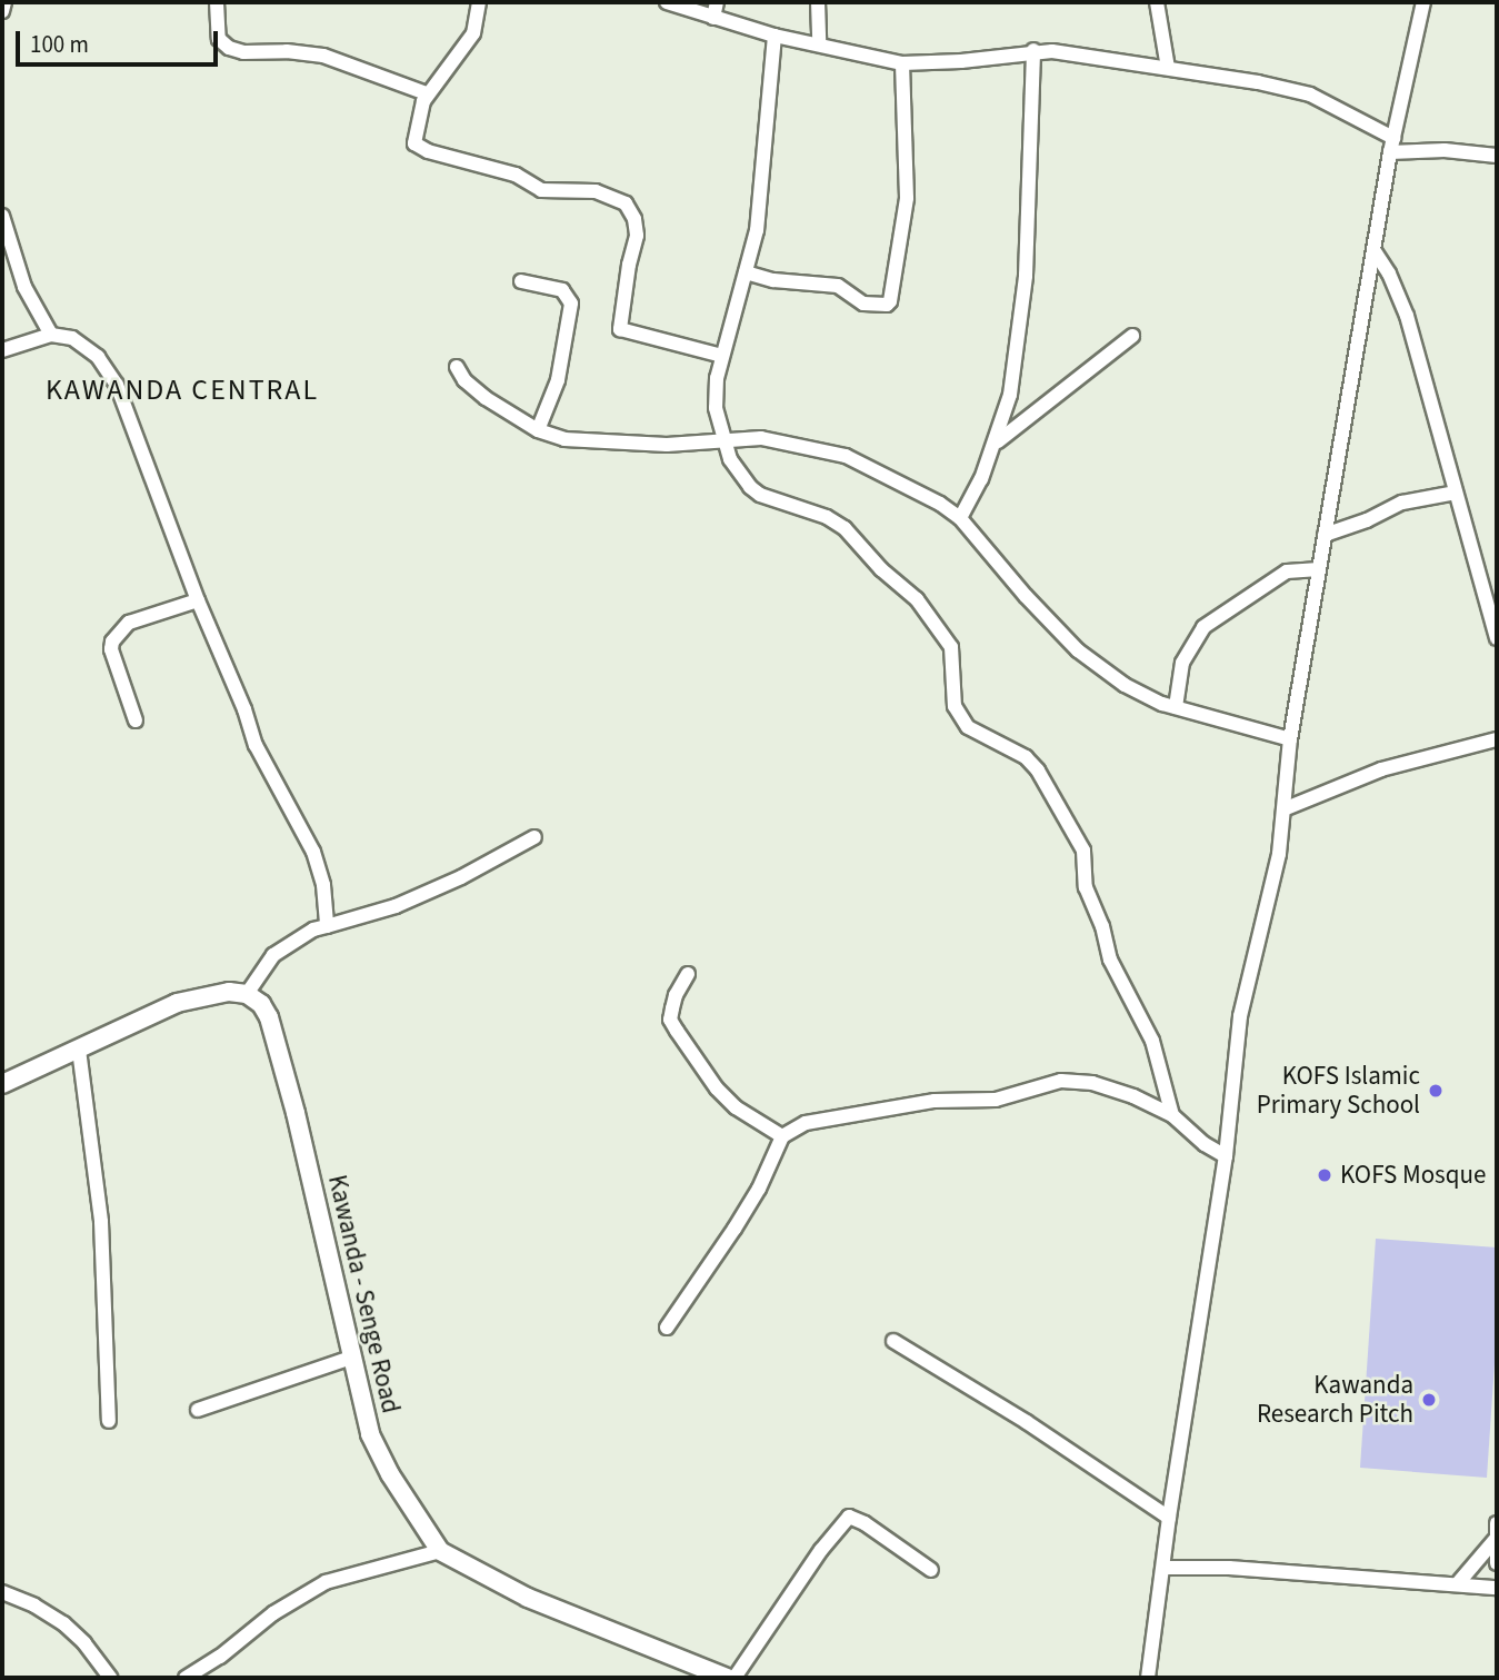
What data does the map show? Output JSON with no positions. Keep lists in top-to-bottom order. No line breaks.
{"streets":{"street":["Kawanda - Senge Road"]},"districts":["KAWANDA CENTRAL"],"places":["KOFS Islamic Primary School","KOFS Mosque","Kawanda Research Pitch"],"scale_bar":"100 m"}
